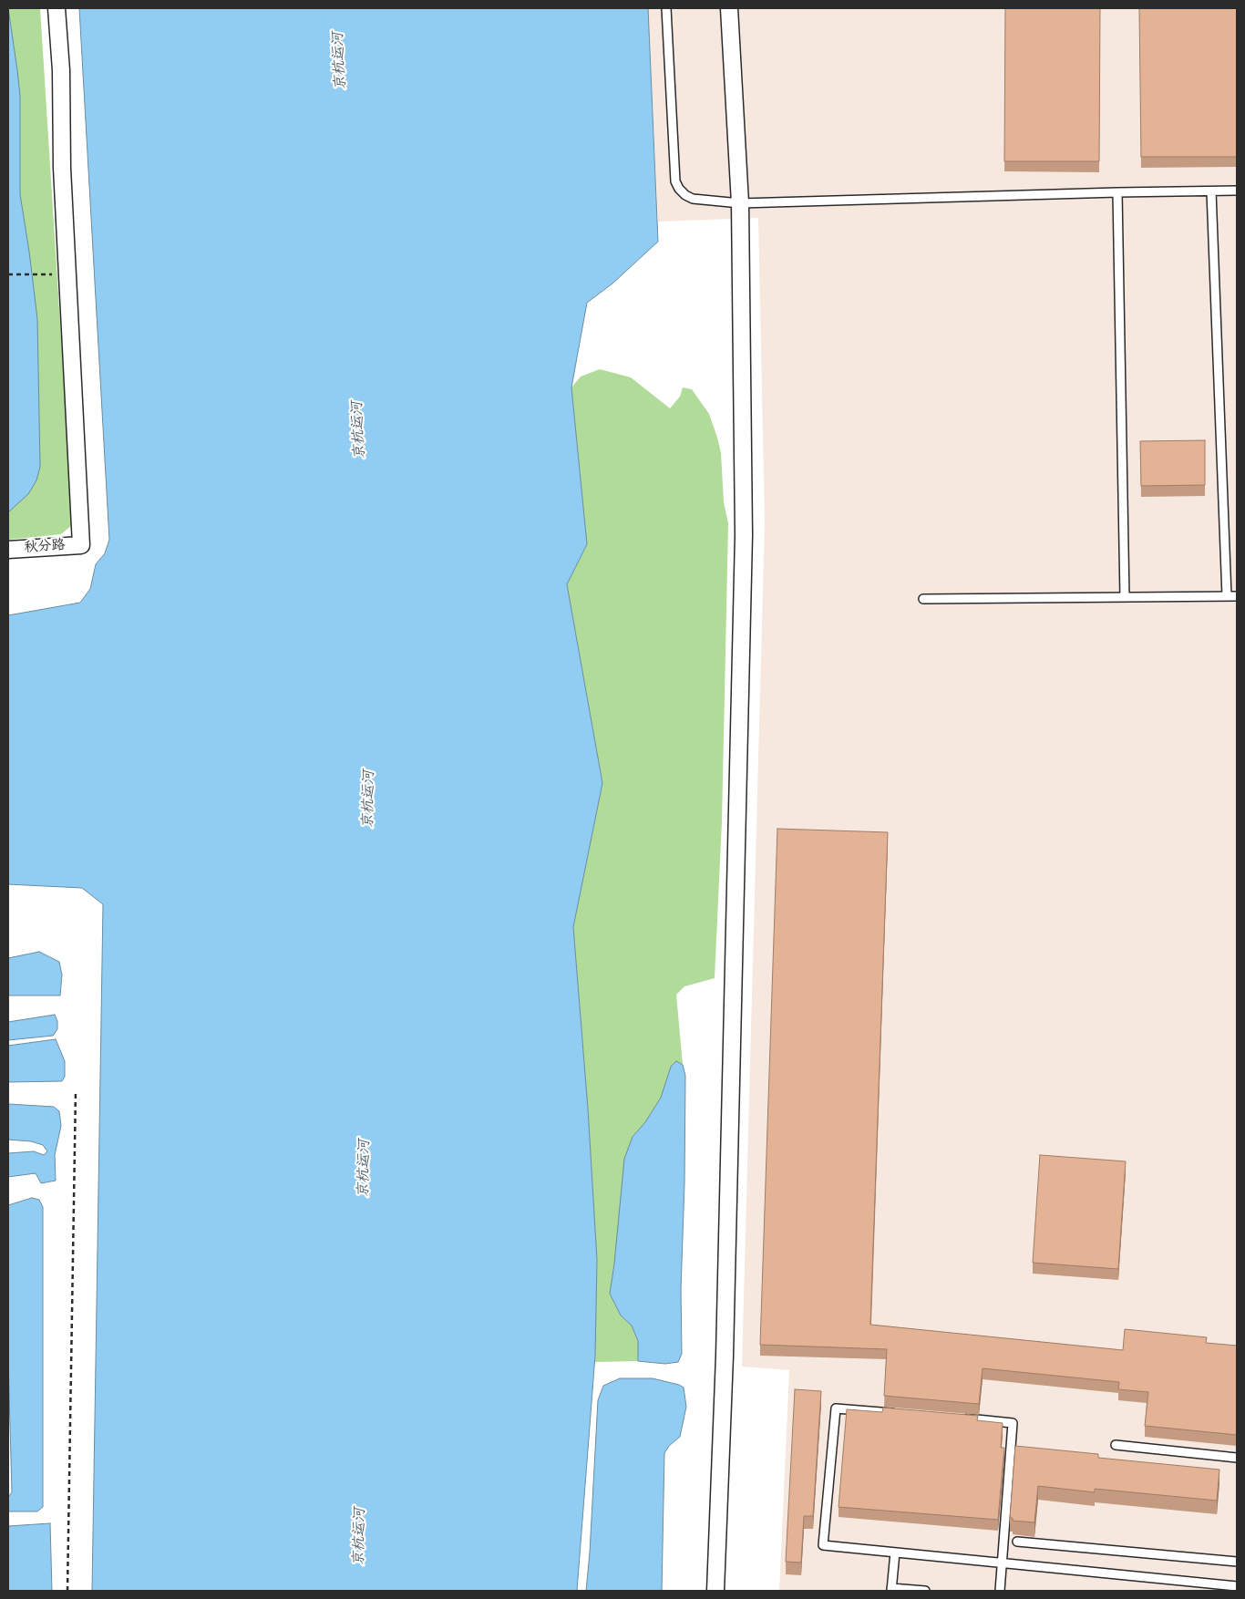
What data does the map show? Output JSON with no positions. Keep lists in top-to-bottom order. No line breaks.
{"streets":{"street":["秋分路"]},"water":["京杭运河"]}
